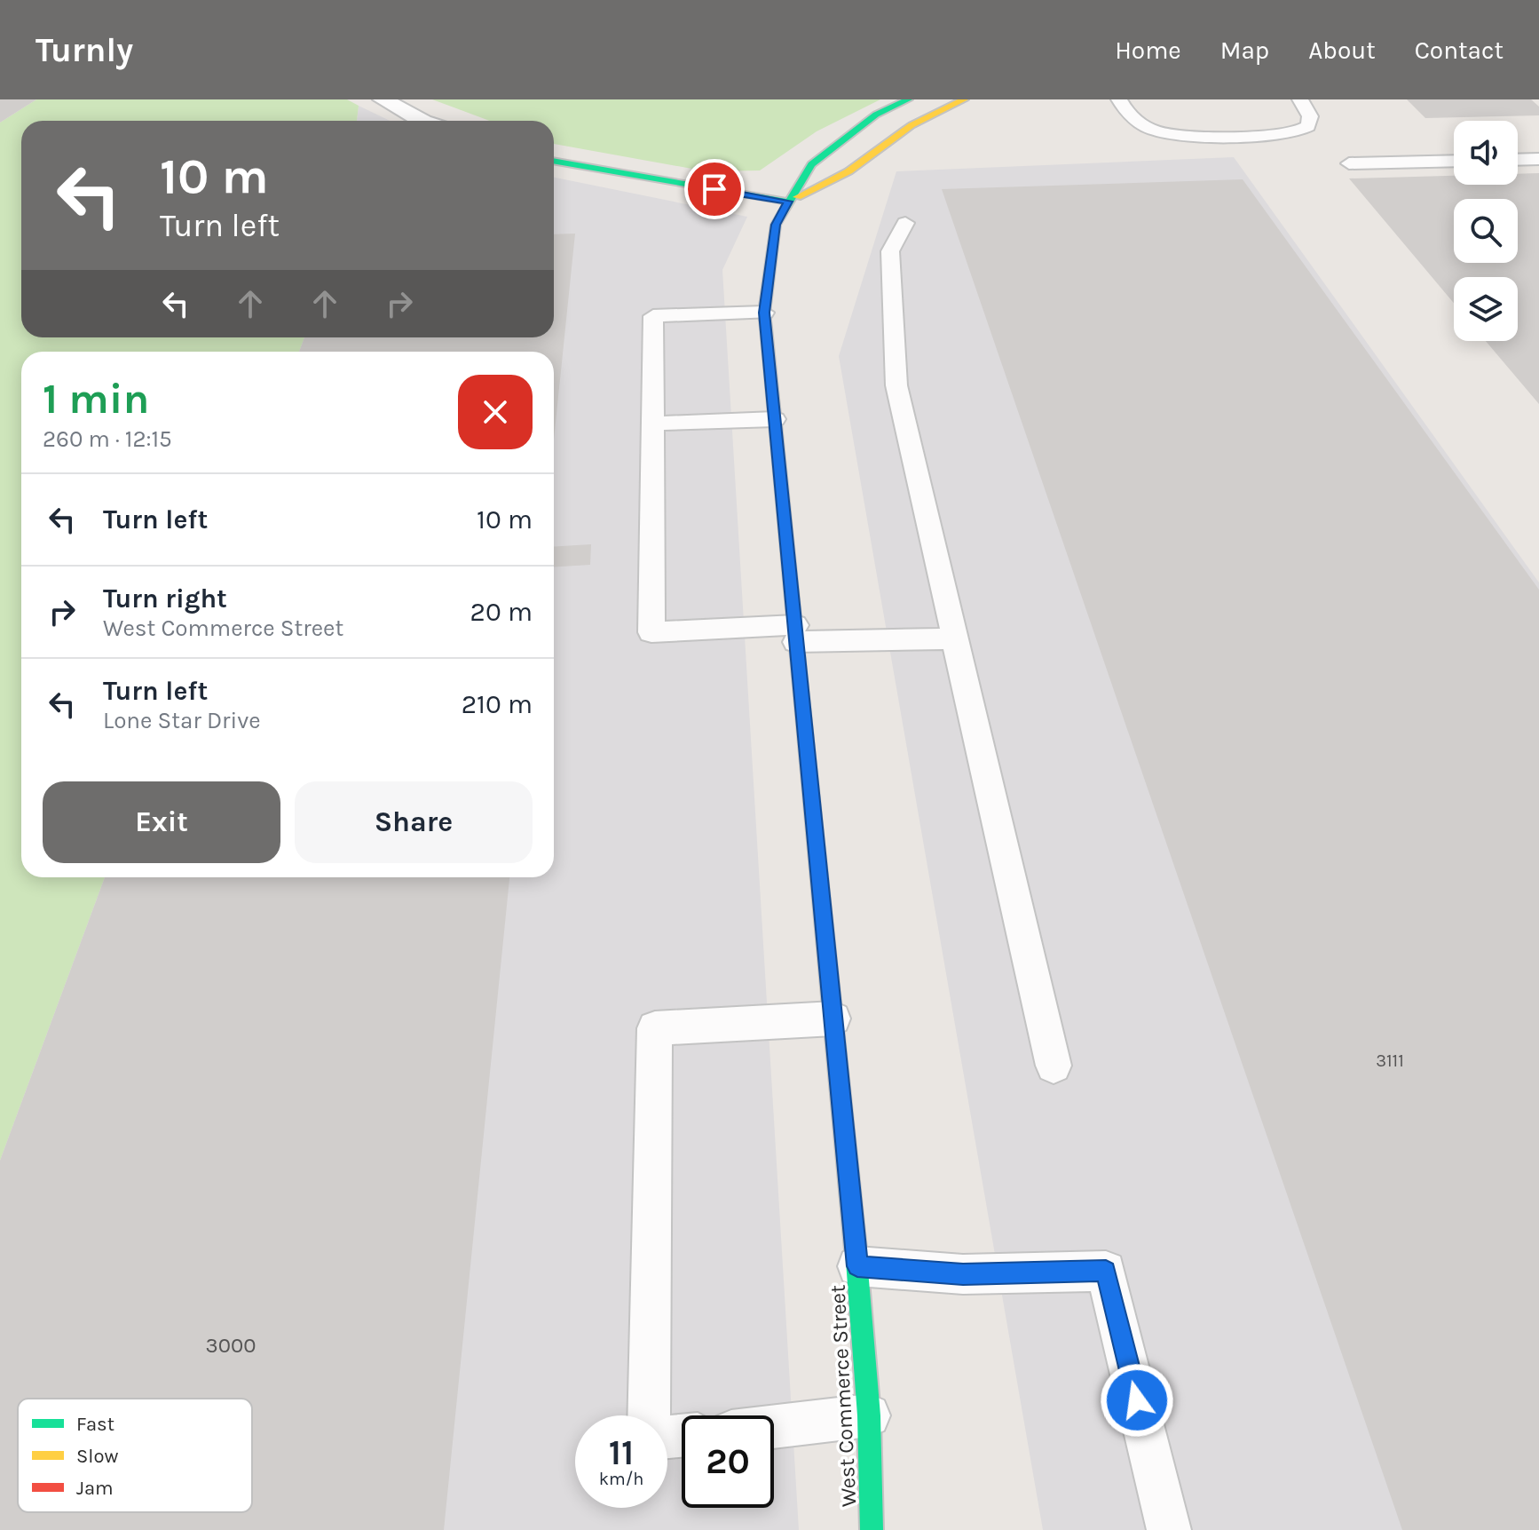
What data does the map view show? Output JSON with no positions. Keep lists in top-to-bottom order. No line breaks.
{"streets":{"street":["West Commerce Street"]},"house_numbers":["3111","3000"],"legend":["Fast","Slow","Jam"],"page":{"header":"Turnly","nav":["Home","Map","About","Contact"],"turn":["10 m","Turn left"],"heading":["1 min","260 m · 12:15"],"list":[{"name":"Turn left","value":"10 m"},{"name":"Turn right","note":"West Commerce Street","value":"20 m"},{"name":"Turn left","note":"Lone Star Drive","value":"210 m"}],"buttons":["Exit","Share"],"speed":"11 km/h","limit":"20"}}
